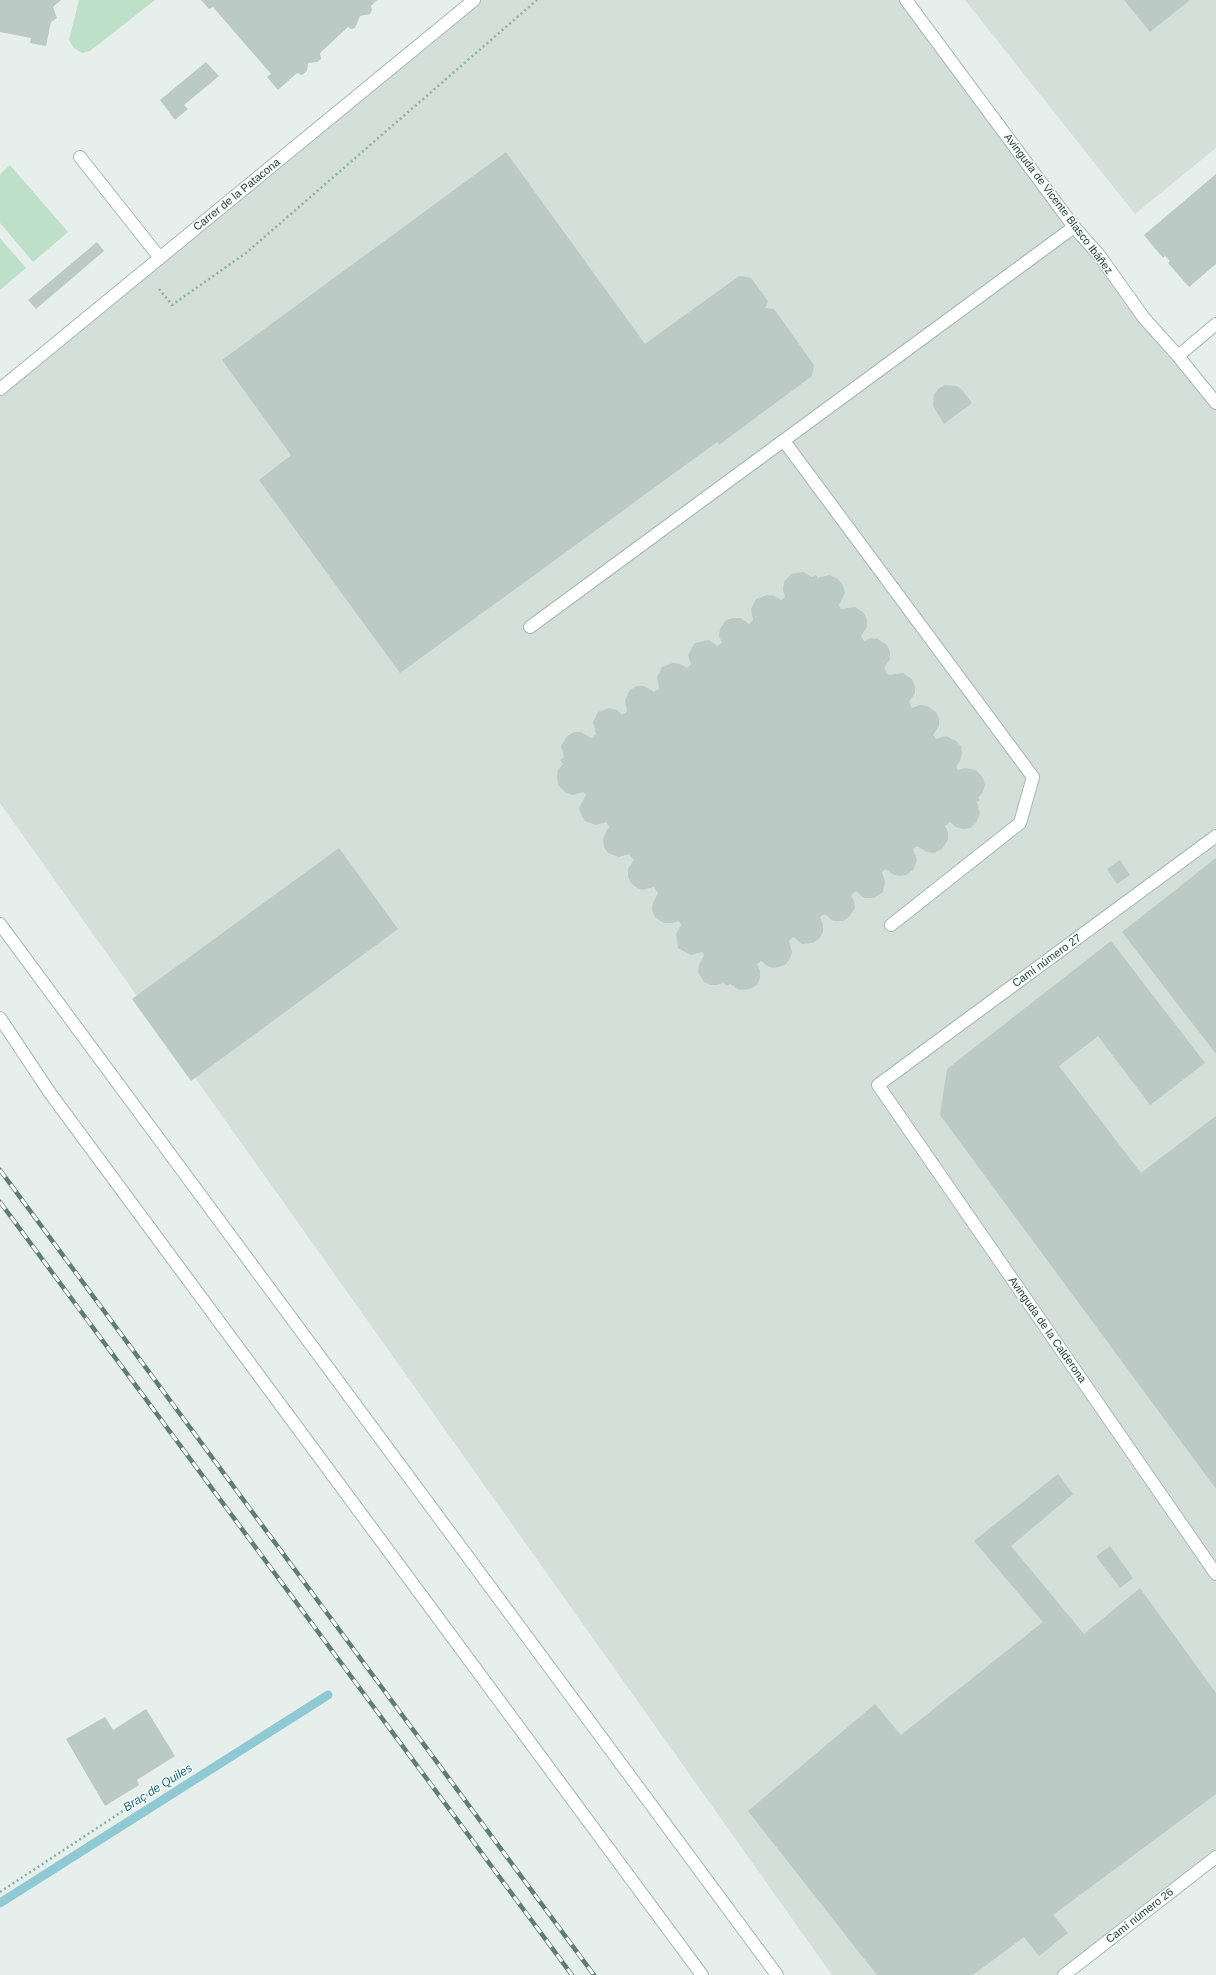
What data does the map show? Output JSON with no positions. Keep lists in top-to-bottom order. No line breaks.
{"streets":{"street":["Carrer de la Patacona","Avinguda de Vicente Blasco Ibáñez","Camí número 27","Avinguda de la Calderona","Camí número 26"]},"crossings":[["Camí número 27","Avinguda de la Calderona"]],"water":["Braç de Quiles"]}
